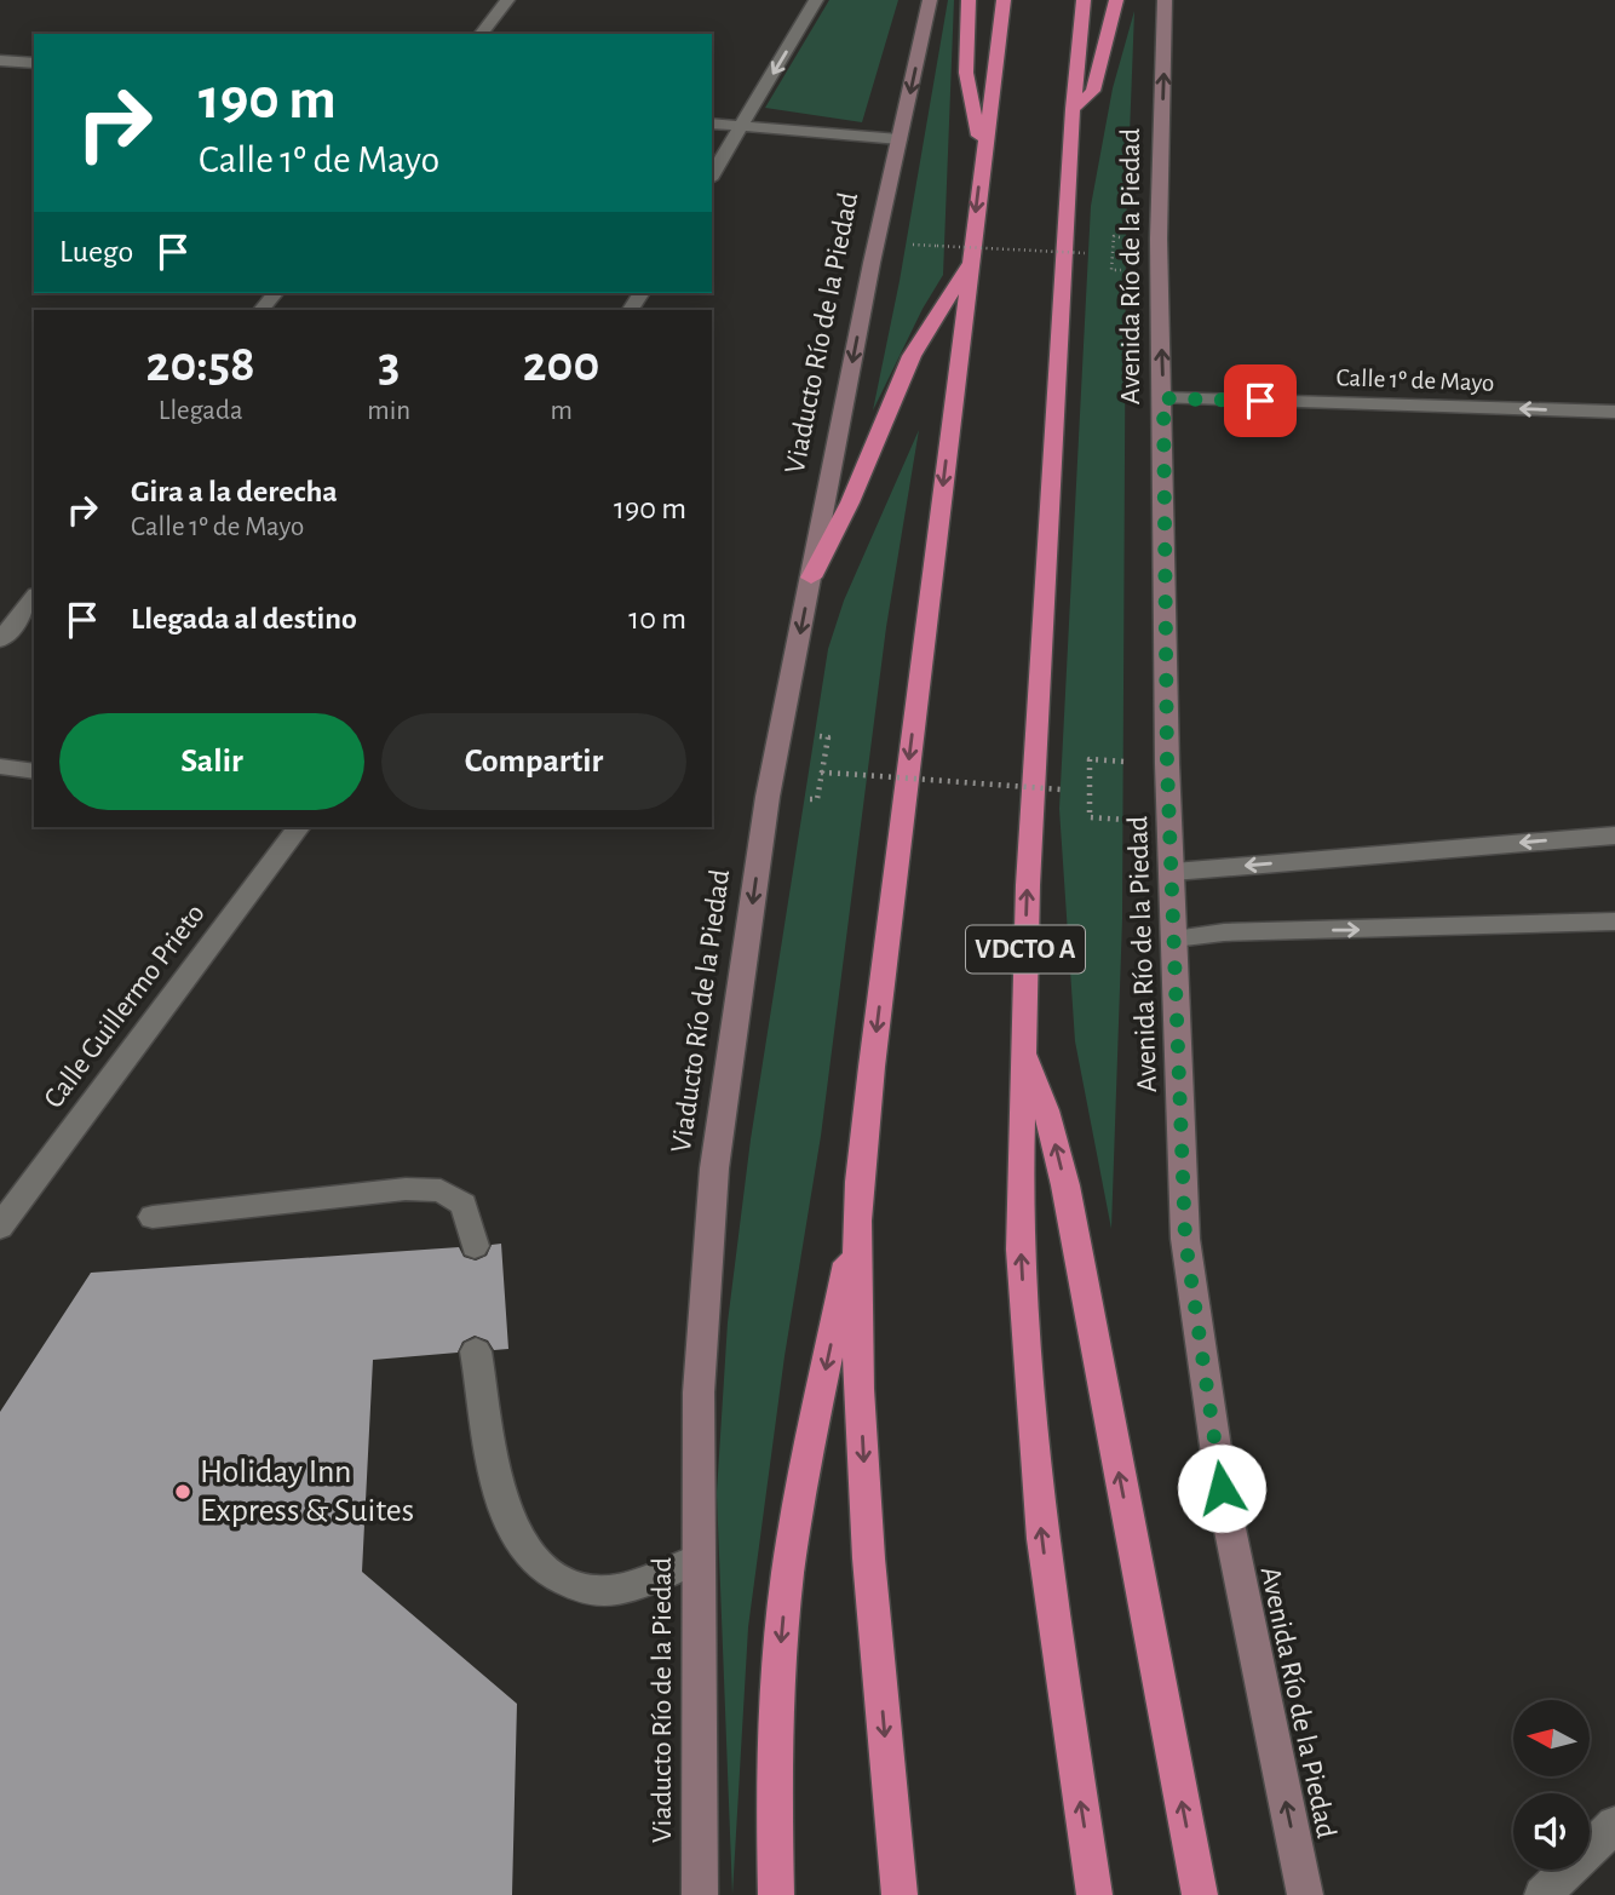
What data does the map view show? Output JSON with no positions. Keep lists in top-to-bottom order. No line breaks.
{"streets":{"highway":["VDCTO A"],"main road":["Avenida Río de la Piedad","Viaducto Río de la Piedad"],"street":["Calle 1º de Mayo","Calle Guillermo Prieto"]},"crossings":[["Avenida Río de la Piedad","Calle 1º de Mayo"]],"one_way":["Avenida Río de la Piedad","Viaducto Río de la Piedad","Calle 1º de Mayo"],"places":["Holiday Inn Express & Suites"],"north":"left","page":{"turn":["190 m","Calle 1º de Mayo"],"then":"Luego","eta":["20:58","Llegada","3","min","200","m"],"list":[{"name":"Gira a la derecha","note":"Calle 1º de Mayo","value":"190 m"},{"name":"Llegada al destino","value":"10 m"}],"buttons":["Salir","Compartir"]}}
